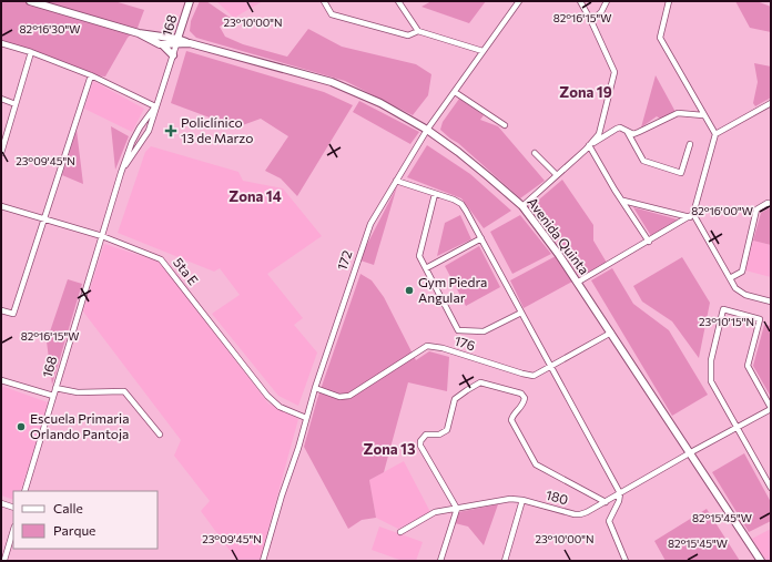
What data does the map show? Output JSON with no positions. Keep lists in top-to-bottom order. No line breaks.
{"streets":{"main road":["168","Avenida Quinta"],"street":["172","5ta E","176","180"]},"crossings":[["168","Avenida Quinta"],["168","5ta E"],["Avenida Quinta","172"],["Avenida Quinta","176"],["Avenida Quinta","180"],["172","5ta E"],["172","176"]],"districts":["Zona 19","Zona 14","Zona 13"],"places":{"health":["Policlínico 13 de Marzo"],"other":["Gym Piedra Angular","Escuela Primaria Orlando Pantoja"]},"legend":["Calle","Parque"],"coordinates":["82°16'15\"W","23°10'00\"N","82°16'30\"W","23°09'45\"N","82°16'00\"W","23°10'15\"N","82°15'45\"W"]}
